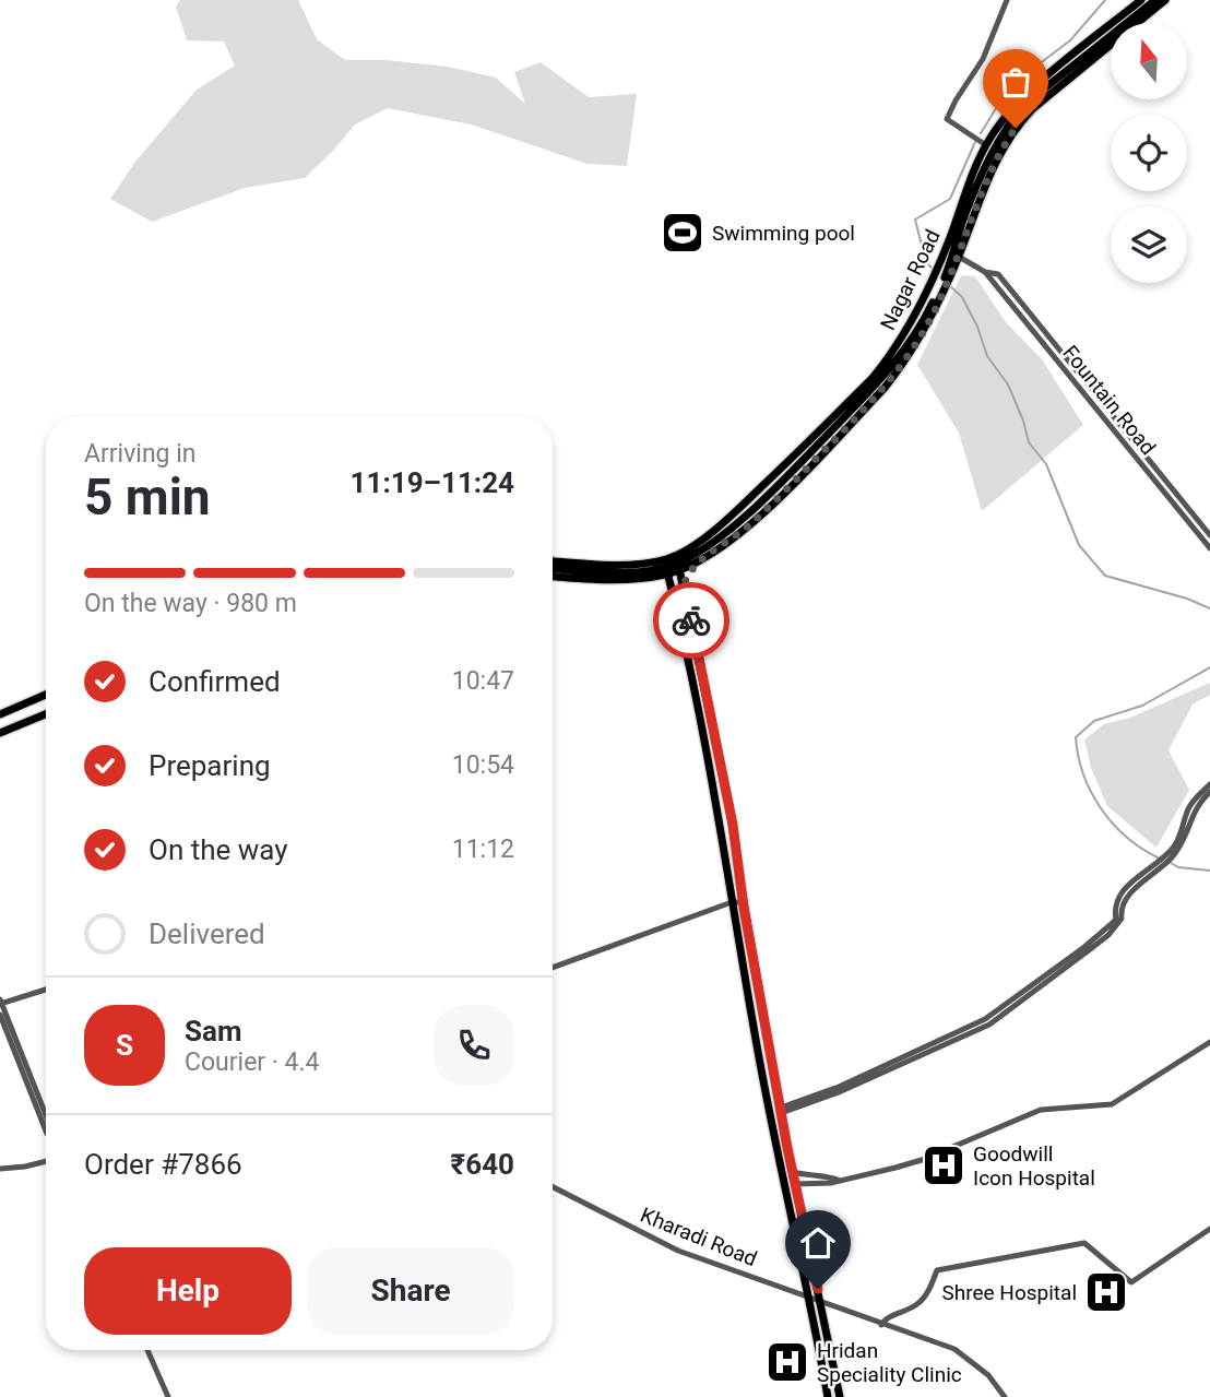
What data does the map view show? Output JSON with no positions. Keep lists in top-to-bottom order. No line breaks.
{"streets":{"highway":["Nagar Road"],"street":["Fountain Road","Kharadi Road"]},"crossings":[["Nagar Road","Fountain Road"]],"places":{"sports":["Swimming pool"],"hospital":["Goodwill Icon Hospital","Shree Hospital","Hridan Speciality Clinic"]},"north":"top","page":{"heading":["5 min","Arriving in","11:19–11:24"],"panel":["Sam","Courier · 4.4","Order #7866","₹640"],"bar":"On the way · 980 m","list":[["Confirmed","10:47"],["Preparing","10:54"],["On the way","11:12"],"Delivered"],"round":"S","buttons":["Help","Share"]}}
